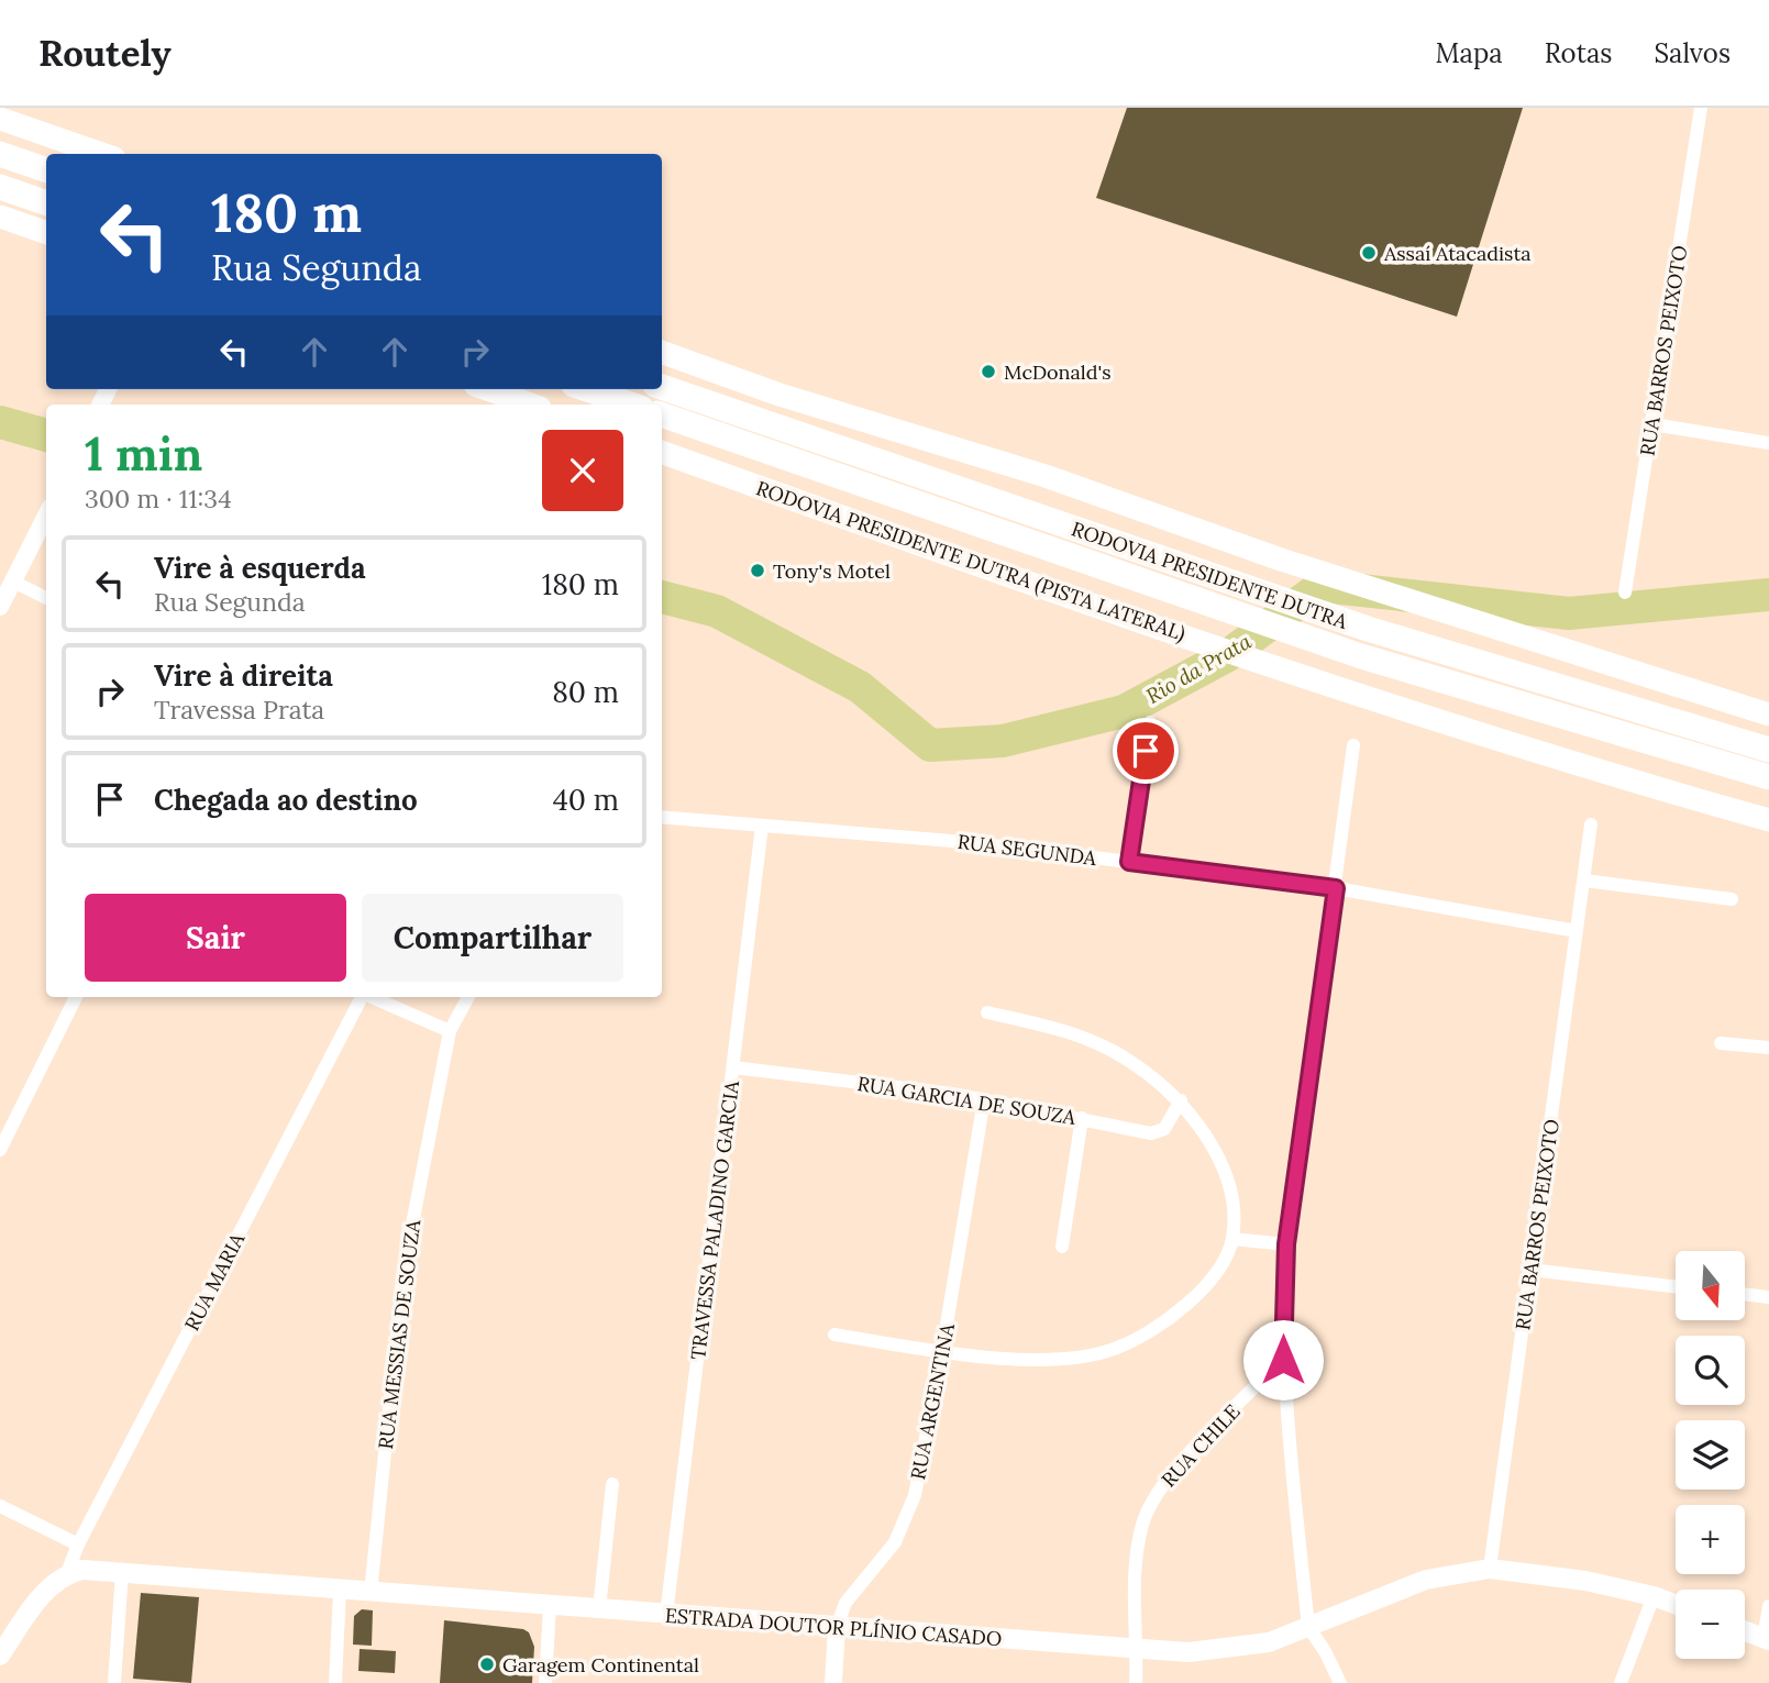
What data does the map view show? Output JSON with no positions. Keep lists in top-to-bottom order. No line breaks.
{"streets":{"highway":["RODOVIA PRESIDENTE DUTRA (PISTA LATERAL)","RODOVIA PRESIDENTE DUTRA"],"main road":["ESTRADA DOUTOR PLÍNIO CASADO"],"street":["RUA BARROS PEIXOTO","RUA SEGUNDA","RUA GARCIA DE SOUZA","TRAVESSA PALADINO GARCIA","RUA MARIA","RUA MESSIAS DE SOUZA","RUA ARGENTINA","RUA CHILE"]},"crossings":[["RUA BARROS PEIXOTO","RUA SEGUNDA"],["RUA BARROS PEIXOTO","ESTRADA DOUTOR PLÍNIO CASADO"],["RUA SEGUNDA","TRAVESSA PALADINO GARCIA"],["RUA GARCIA DE SOUZA","TRAVESSA PALADINO GARCIA"],["RUA GARCIA DE SOUZA","RUA ARGENTINA"],["TRAVESSA PALADINO GARCIA","ESTRADA DOUTOR PLÍNIO CASADO"],["RUA MARIA","ESTRADA DOUTOR PLÍNIO CASADO"],["RUA MESSIAS DE SOUZA","ESTRADA DOUTOR PLÍNIO CASADO"],["RUA ARGENTINA","ESTRADA DOUTOR PLÍNIO CASADO"],["RUA CHILE","ESTRADA DOUTOR PLÍNIO CASADO"]],"water":["Rio da Prata"],"places":["Assaí Atacadista","McDonald's","Tony's Motel","Garagem Continental"],"north":"bottom","page":{"header":"Routely","nav":["Mapa","Rotas","Salvos"],"turn":["180 m","Rua Segunda"],"heading":["1 min","300 m · 11:34"],"list":[{"name":"Vire à esquerda","note":"Rua Segunda","value":"180 m"},{"name":"Vire à direita","note":"Travessa Prata","value":"80 m"},{"name":"Chegada ao destino","value":"40 m"}],"buttons":["Sair","Compartilhar"],"map_buttons":["+","−"]}}
